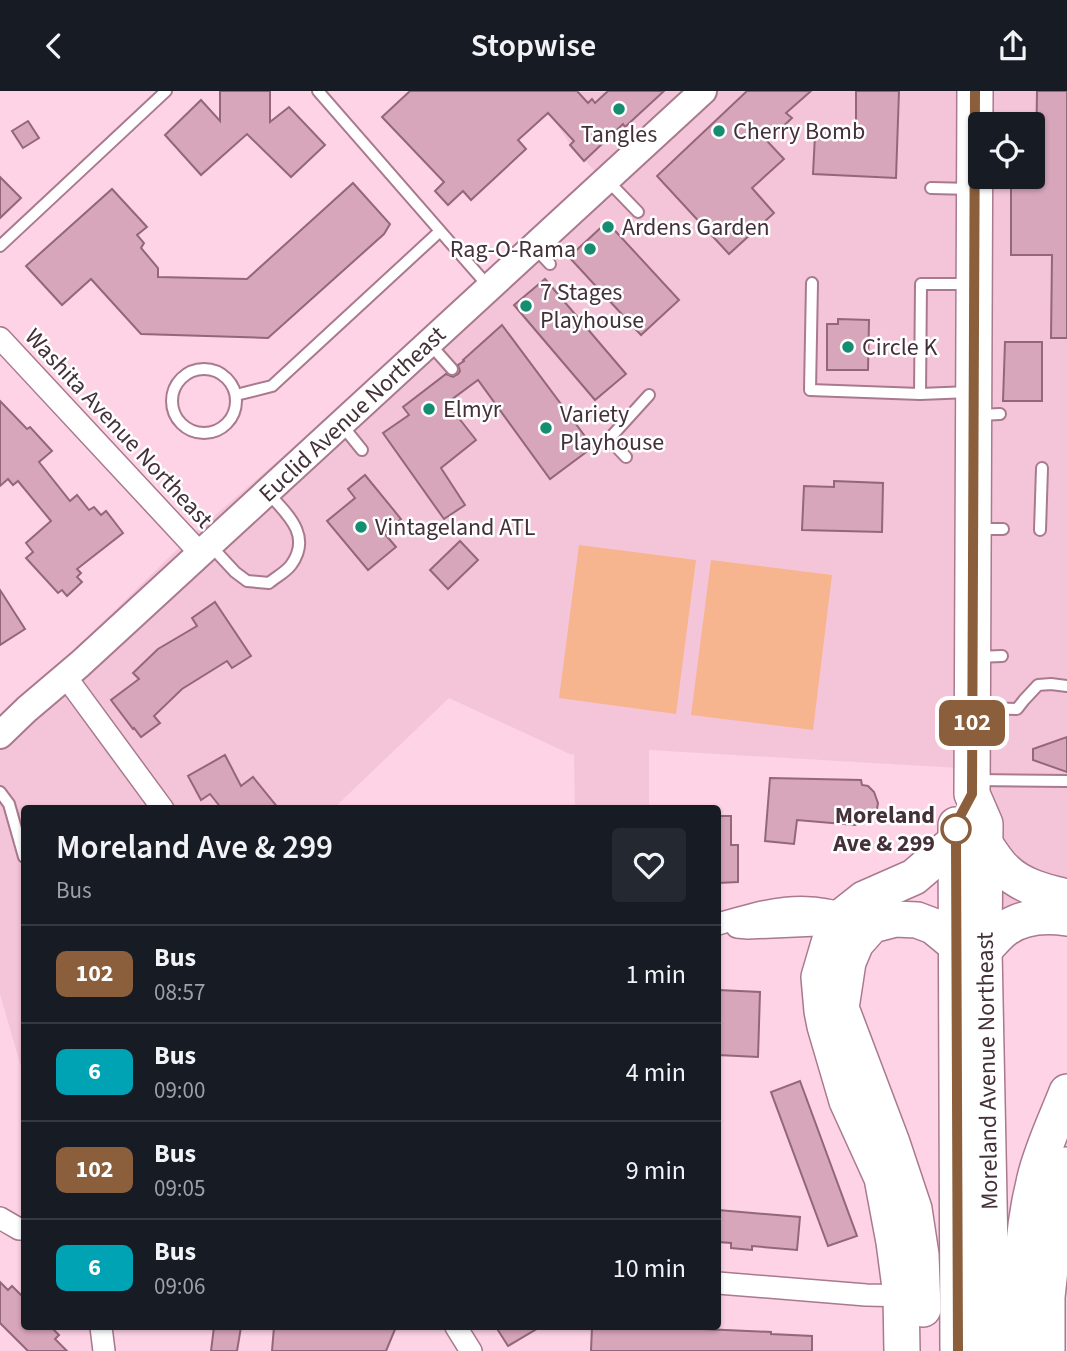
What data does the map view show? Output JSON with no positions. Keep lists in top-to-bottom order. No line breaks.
{"streets":{"highway":["Moreland Avenue Northeast"],"street":["Euclid Avenue Northeast","Washita Avenue Northeast"]},"crossings":[["Euclid Avenue Northeast","Washita Avenue Northeast"]],"places":["Tangles","Cherry Bomb","Ardens Garden","Rag-O-Rama","7 Stages Playhouse","Circle K","Elmyr","Variety Playhouse","Vintageland ATL","Moreland Ave & 299"],"lines":["bus line 102"],"page":{"header":"Stopwise","on_map":"102","heading":["Moreland Ave & 299","Bus"],"list":[{"mark":"102","name":"Bus","note":"08:57","value":"1 min"},{"mark":"6","name":"Bus","note":"09:00","value":"4 min"},{"mark":"102","name":"Bus","note":"09:05","value":"9 min"},{"mark":"6","name":"Bus","note":"09:06","value":"10 min"}]}}
